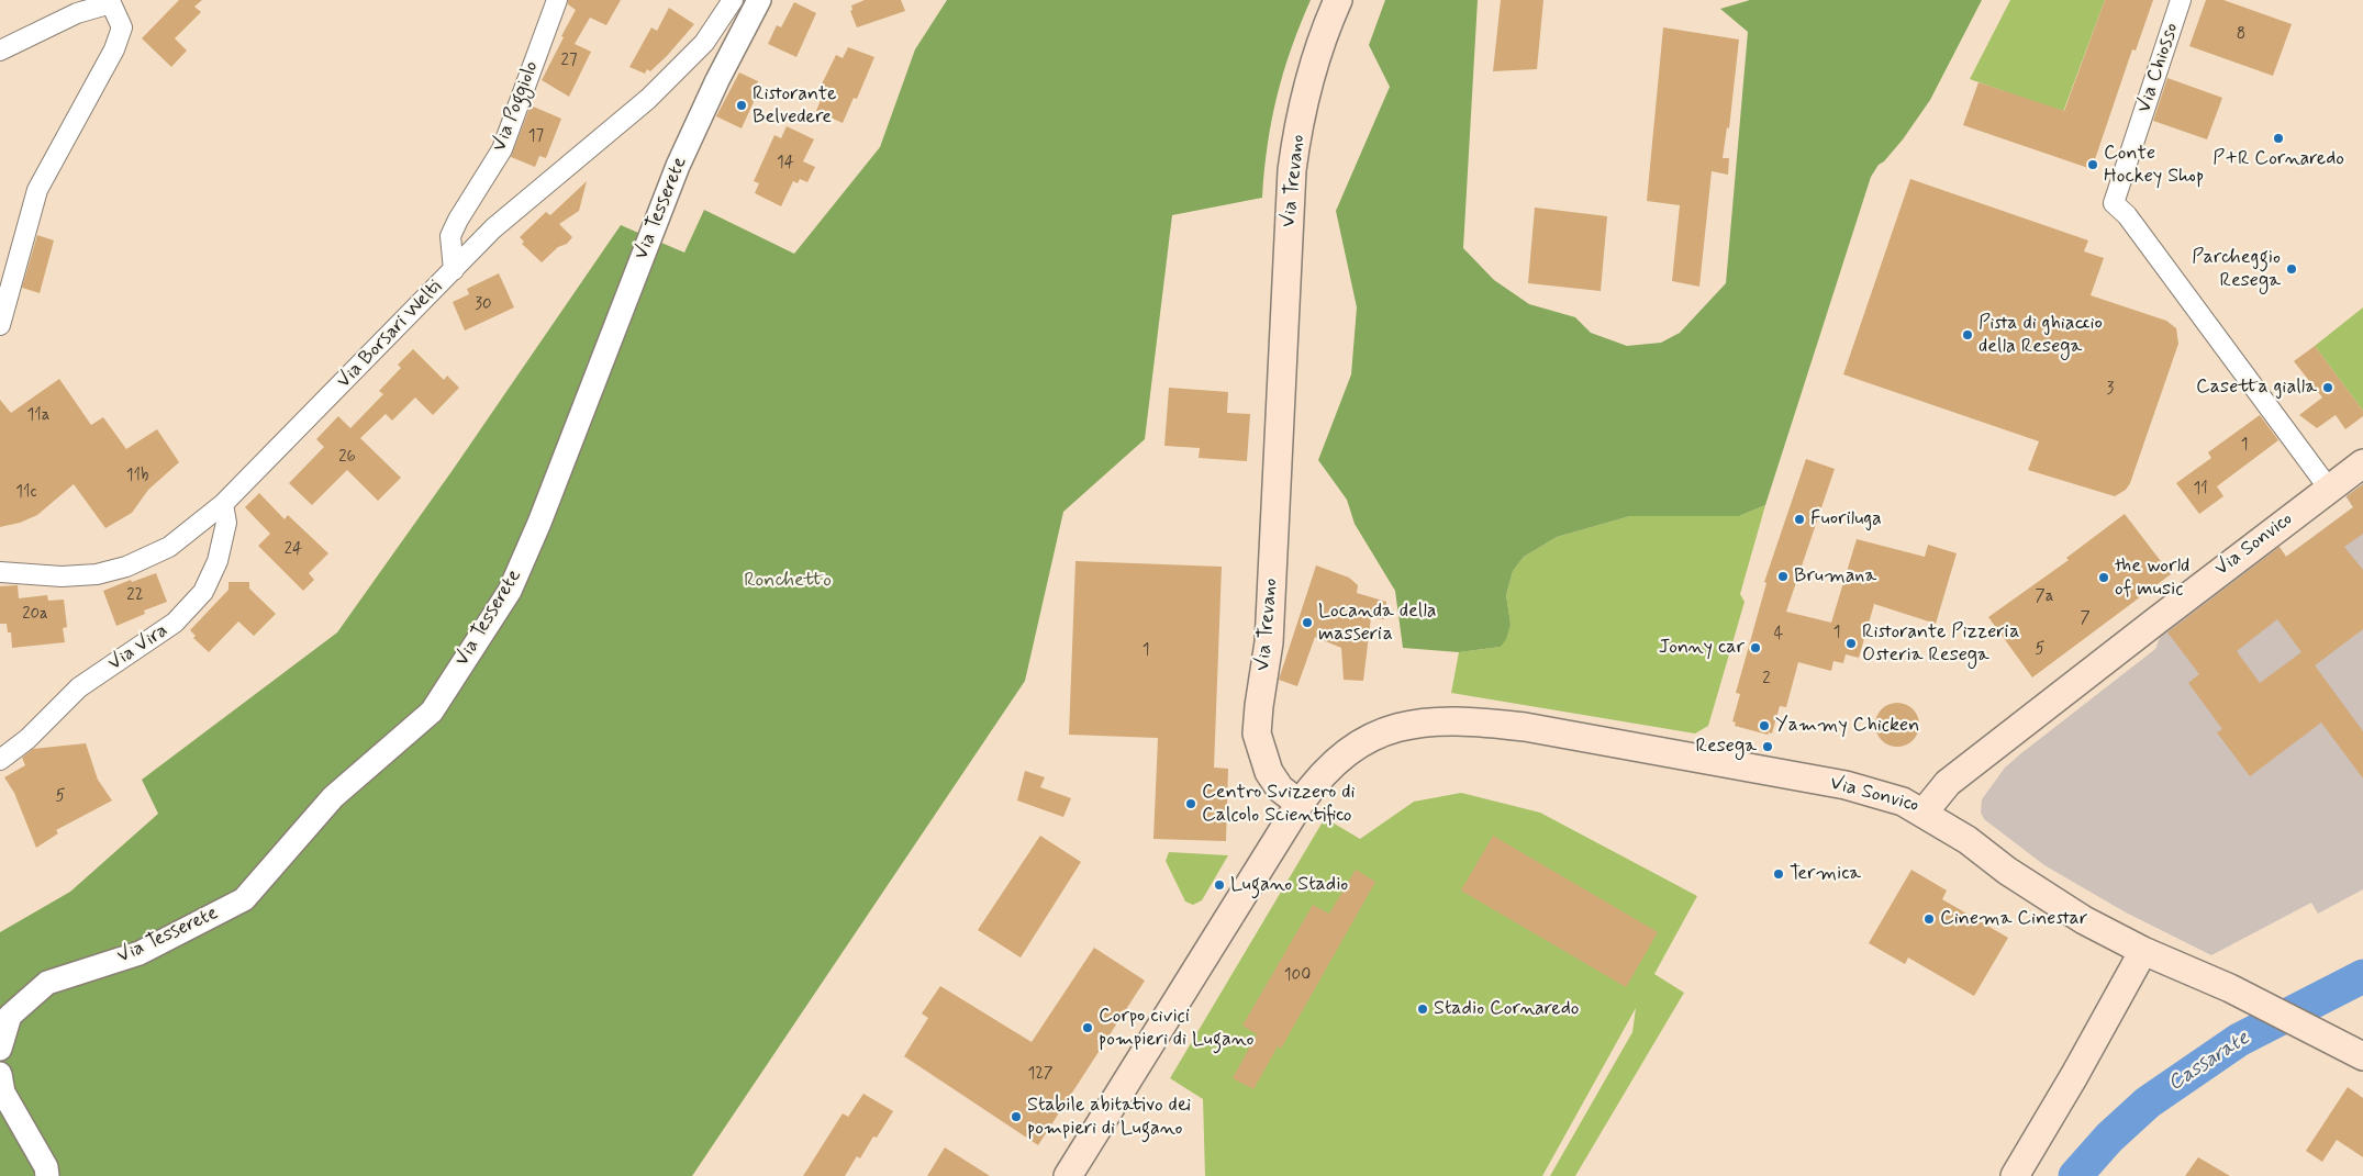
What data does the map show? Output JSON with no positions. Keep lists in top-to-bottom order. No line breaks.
{"streets":{"main road":["Via Trevano","Via Sonvico"],"street":["Via Chiosso","Via Poggiolo","Via Tesserete","Via Borsari Welti","Via Vira"]},"crossings":[["Via Chiosso","Via Sonvico"],["Via Poggiolo","Via Borsari Welti"],["Via Trevano","Via Sonvico"],["Via Borsari Welti","Via Vira"]],"water":["Cassarate"],"parks":["Ronchetto"],"places":["Ristorante Belvedere","P+R Cornaredo","Conte Hockey Shop","Parcheggio Resega","Pista di ghiaccio della Resega","Casetta gialla","Fuoriluga","Brumana","the world of music","Locanda della masseria","Ristorante Pizzeria Osteria Resega","Jonny car","Yammy Chicken","Resega","Centro Svizzero di Calcolo Scientifico","Termica","Lugano Stadio","Cinema Cinestar","Stadio Cornaredo","Corpo civici pompieri di Lugano","Stabile abitativo dei pompieri di Lugano"],"house_numbers":["8","27","17","14","30","3","11a","1","26","11b","11","11c","24","22","7a","20a","7","1","4","5","1","2","5","100","127"]}
